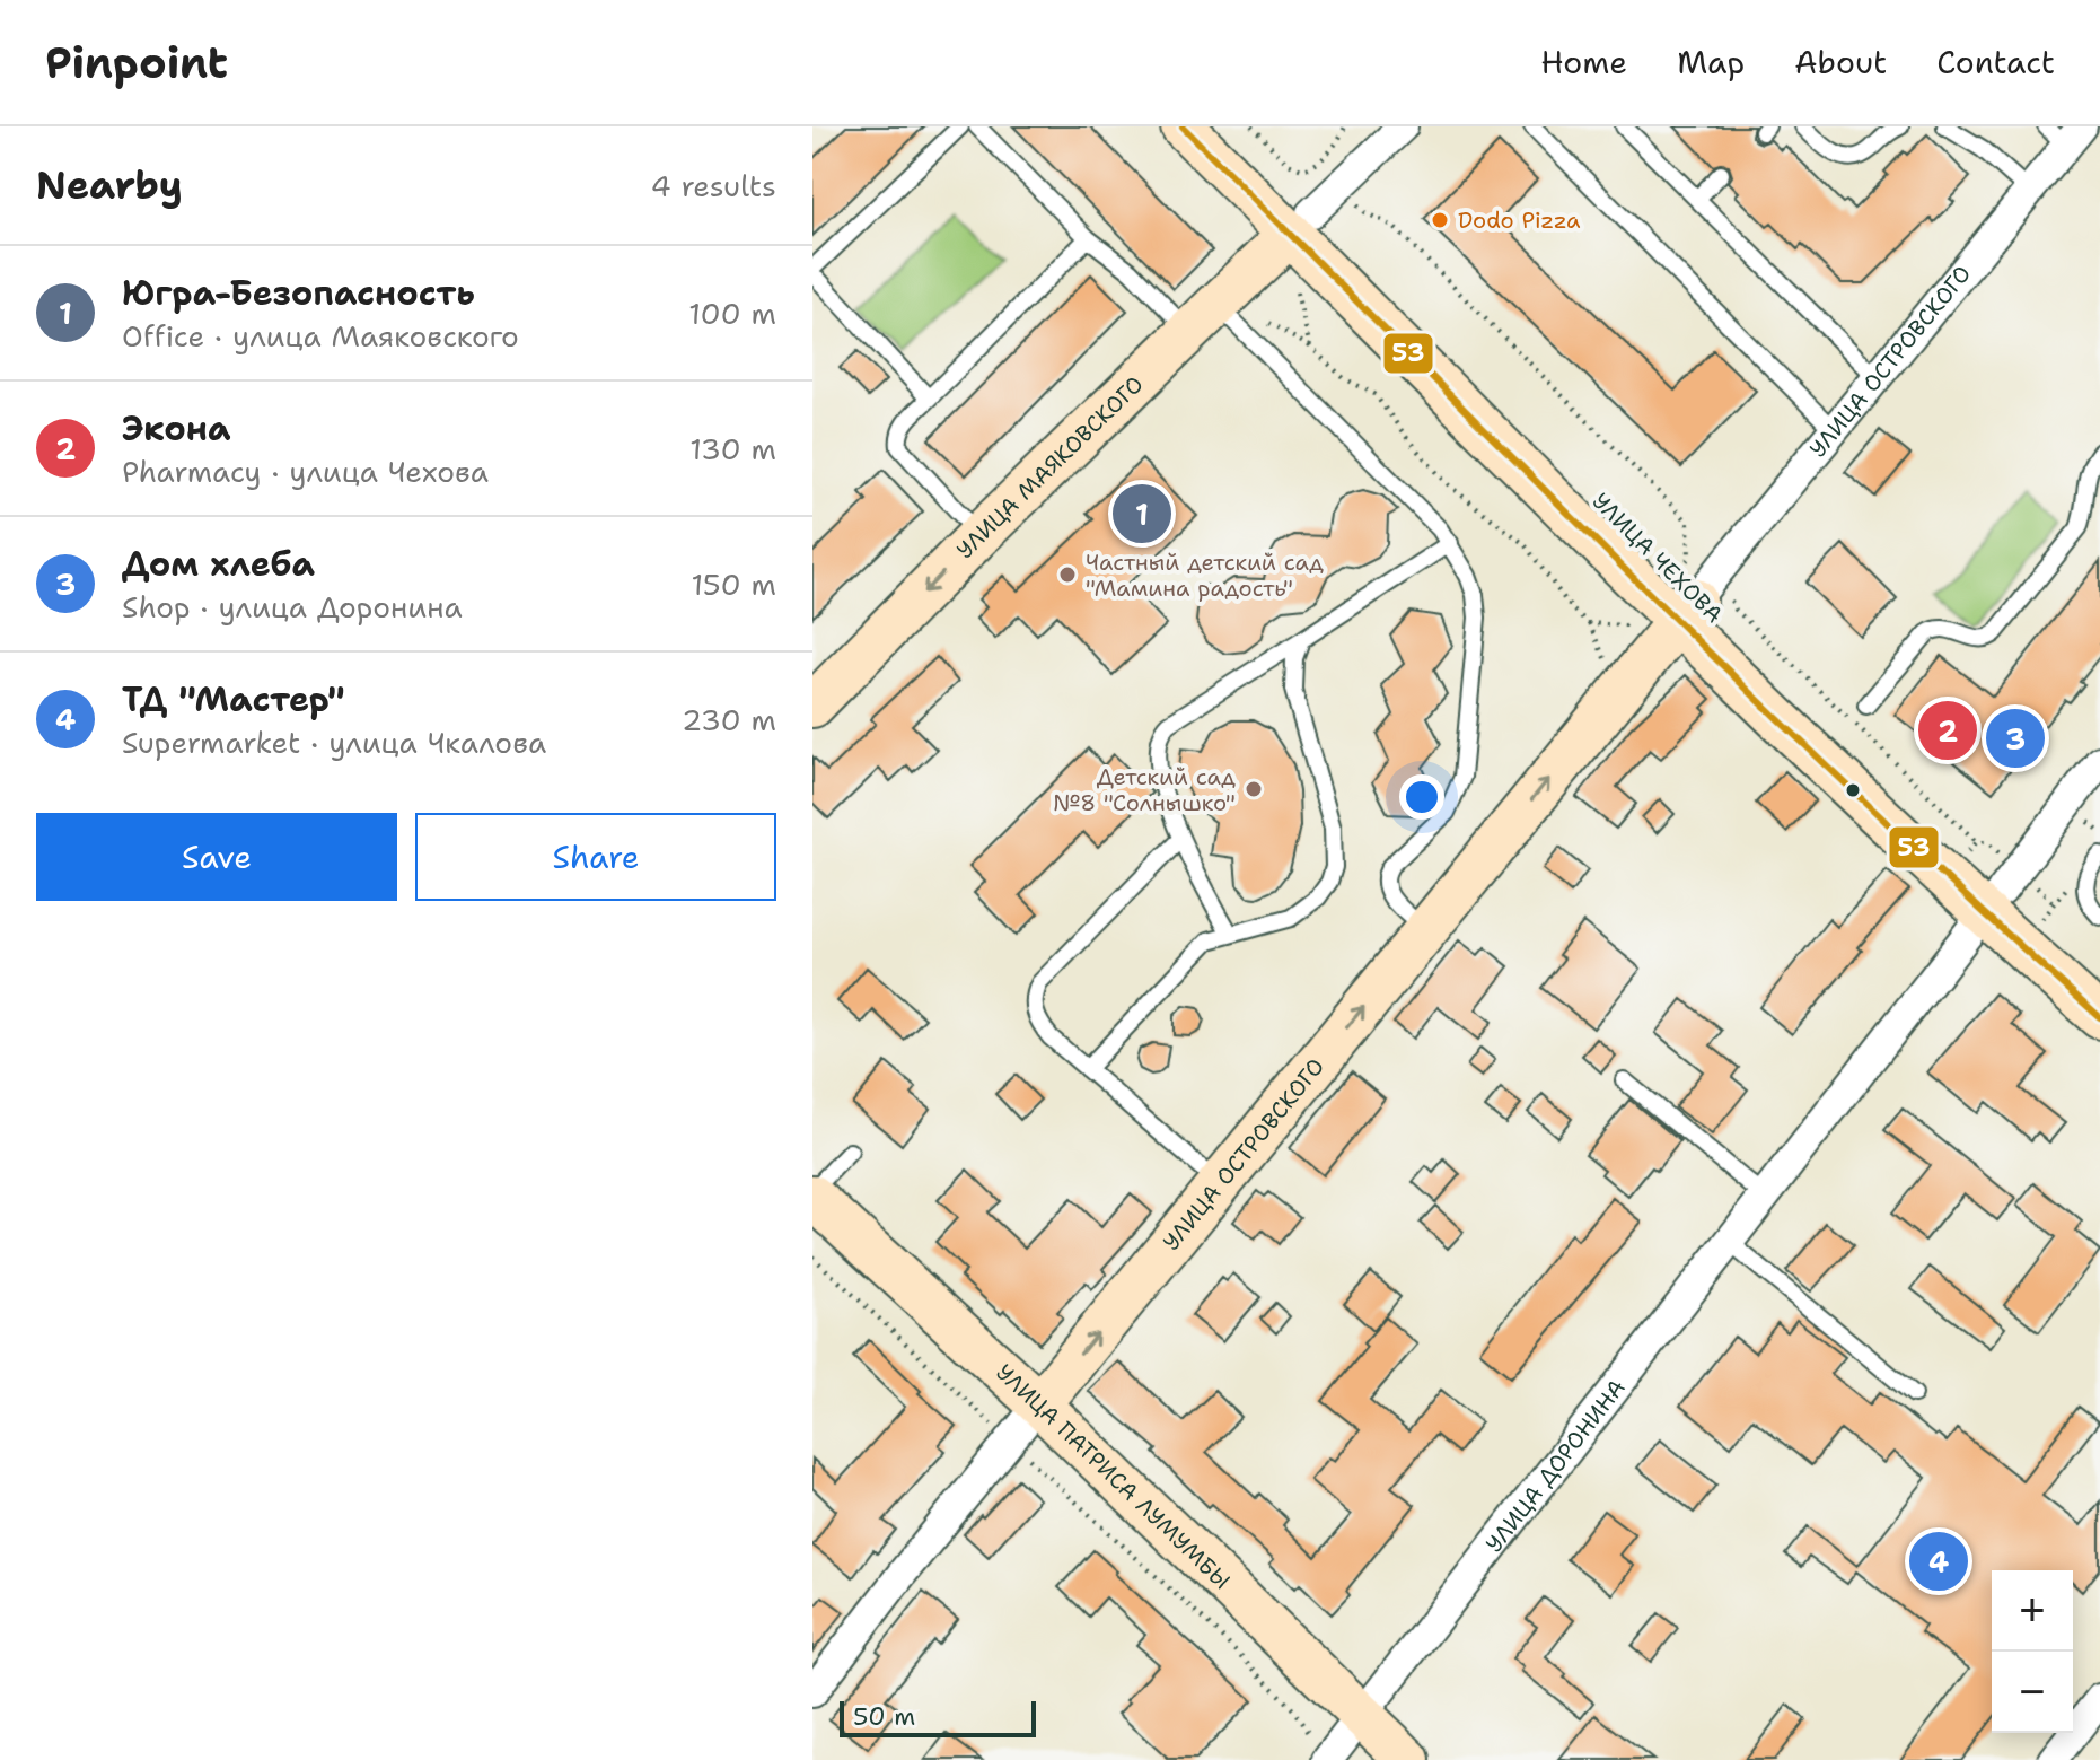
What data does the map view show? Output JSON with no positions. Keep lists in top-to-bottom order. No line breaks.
{"streets":{"street":["УЛИЦА ОСТРОВСКОГО","УЛИЦА МАЯКОВСКОГО","УЛИЦА ЧЕХОВА","УЛИЦА ДОРОНИНА","УЛИЦА ПАТРИСА ЛУМУМБЫ"]},"crossings":[["УЛИЦА ОСТРОВСКОГО","УЛИЦА ЧЕХОВА"],["УЛИЦА ОСТРОВСКОГО","УЛИЦА ПАТРИСА ЛУМУМБЫ"],["УЛИЦА МАЯКОВСКОГО","УЛИЦА ЧЕХОВА"],["УЛИЦА ЧЕХОВА","УЛИЦА ДОРОНИНА"],["УЛИЦА ДОРОНИНА","УЛИЦА ПАТРИСА ЛУМУМБЫ"]],"one_way":["УЛИЦА ОСТРОВСКОГО"],"places":["Dodo Pizza","Частный детский сад \"Мамина радость\"","Детский сад №8 \"Солнышко\""],"lines":["transit line 53"],"scale_bar":"50 m","page":{"header":"Pinpoint","nav":["Home","Map","About","Contact"],"heading":["Nearby","4 results"],"list":[{"mark":"1","name":"Югра-Безопасность","note":"Office · улица Маяковского","value":"100 m"},{"mark":"2","name":"Экона","note":"Pharmacy · улица Чехова","value":"130 m"},{"mark":"3","name":"Дом хлеба","note":"Shop · улица Доронина","value":"150 m"},{"mark":"4","name":"ТД \"Мастер\"","note":"Supermarket · улица Чкалова","value":"230 m"}],"pins":["1","2","3","4"],"buttons":["Save","Share"],"map_buttons":["+","−"],"scale":"50 m"}}
